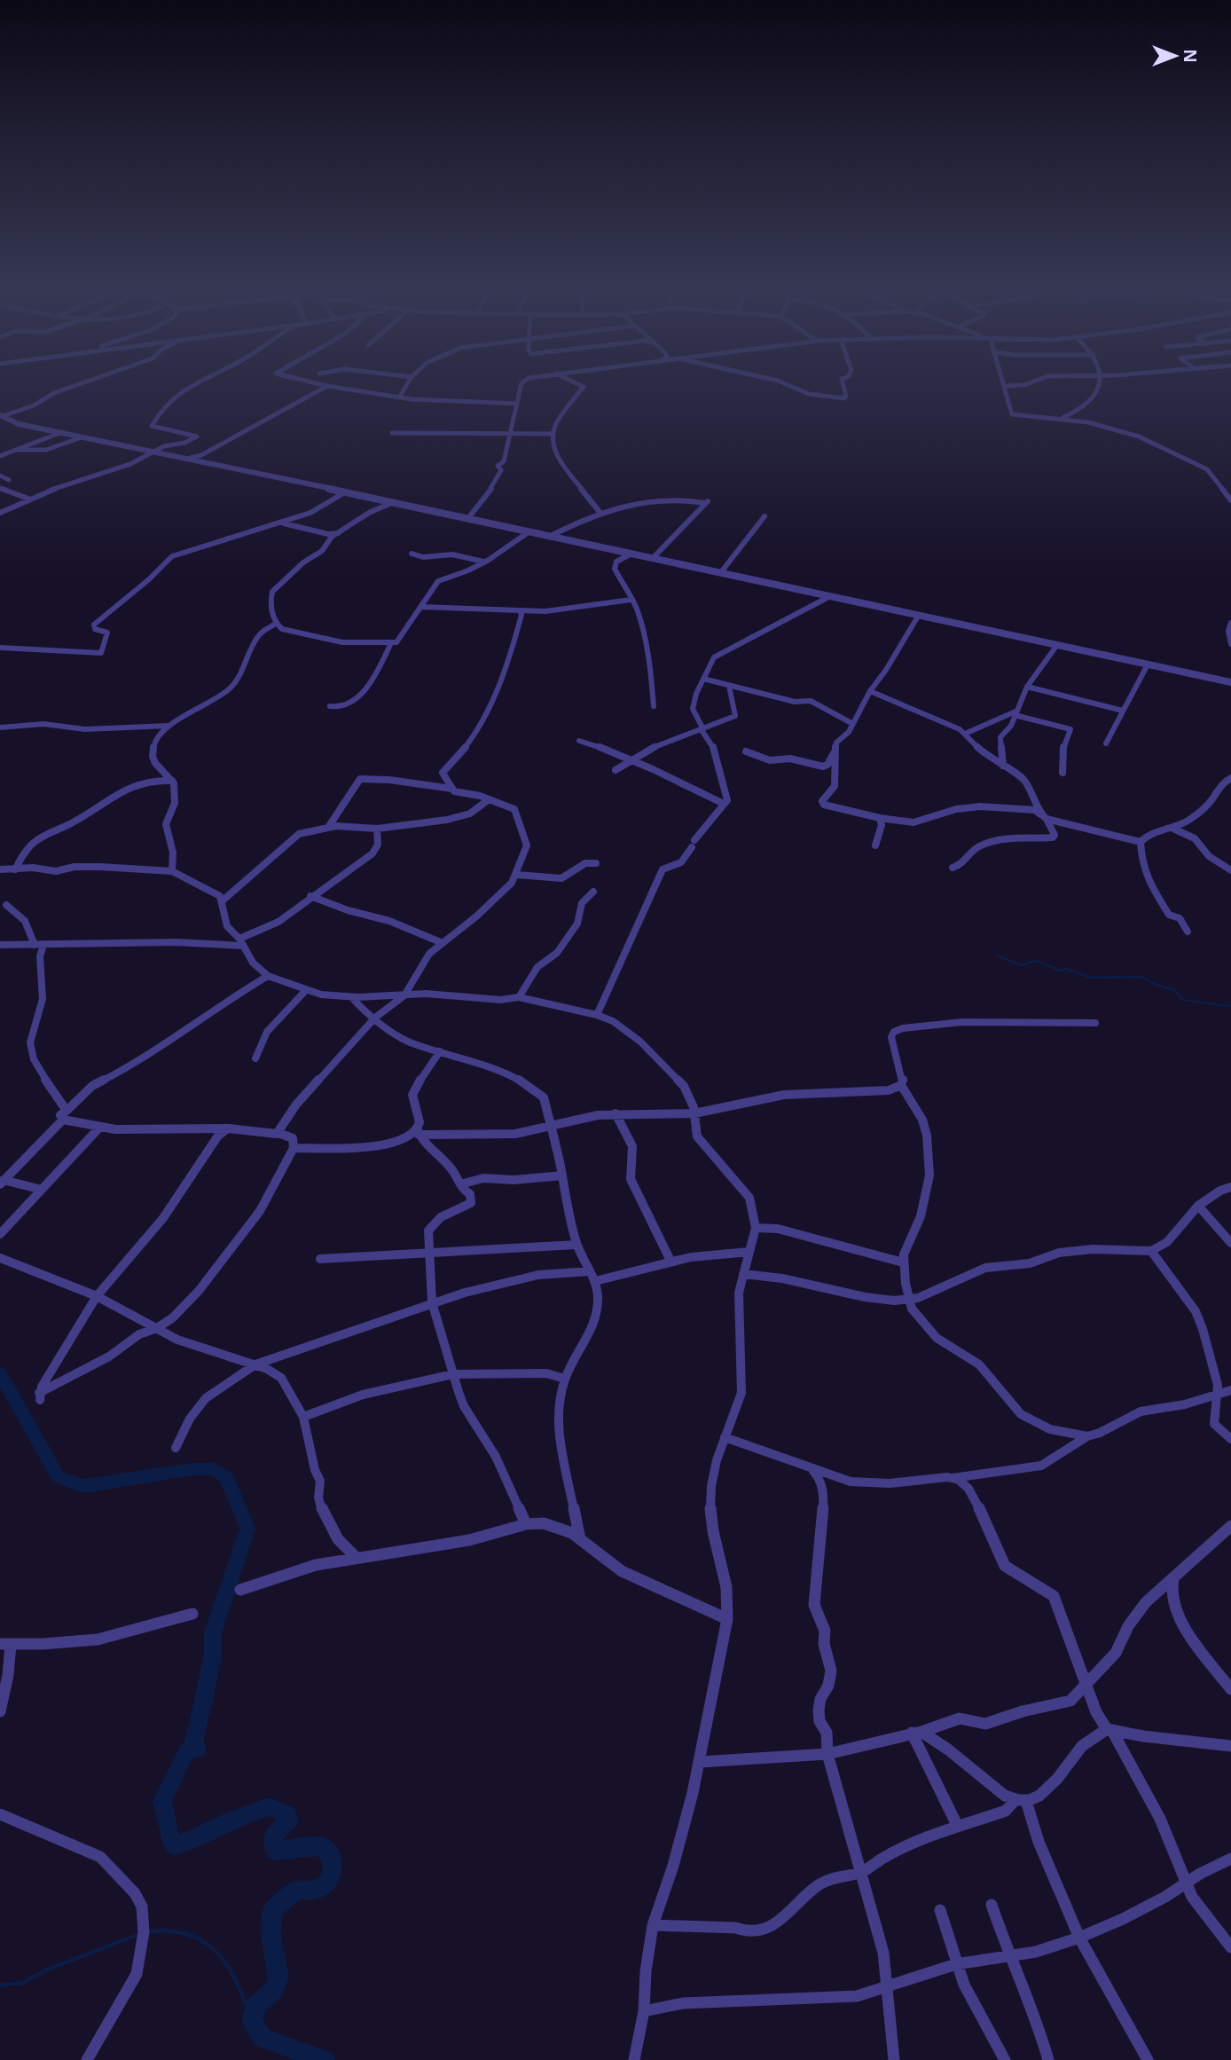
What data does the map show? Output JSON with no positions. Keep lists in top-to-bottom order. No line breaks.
{"north":"right"}
